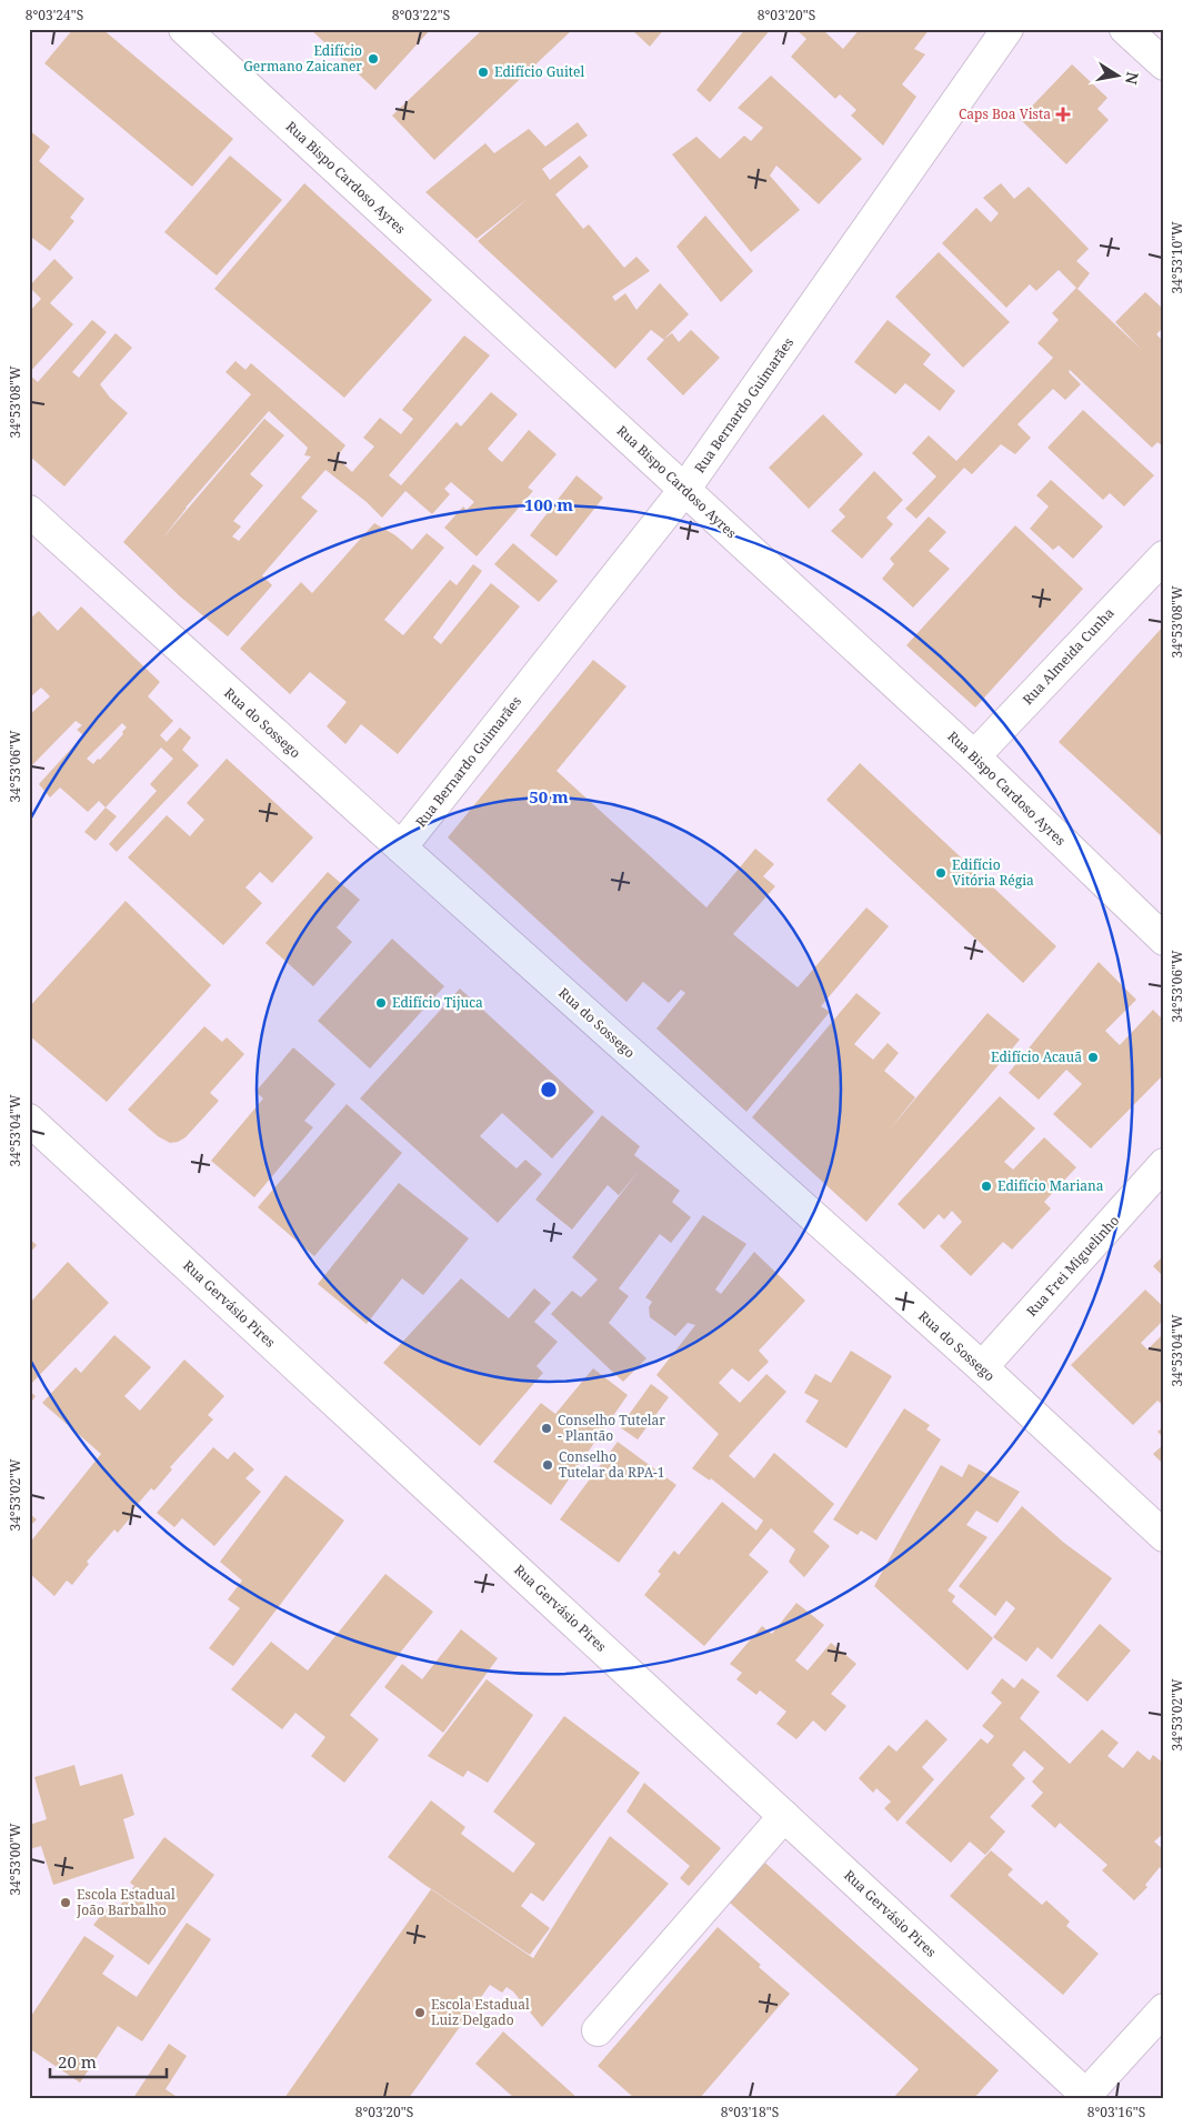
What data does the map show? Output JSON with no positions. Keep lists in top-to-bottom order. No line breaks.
{"streets":{"street":["Rua Bispo Cardoso Ayres","Rua Bernardo Guimarães","Rua Almeida Cunha","Rua do Sossego","Rua Frei Miguelinho","Rua Gervásio Pires"]},"crossings":[["Rua Bispo Cardoso Ayres","Rua Bernardo Guimarães"],["Rua Bispo Cardoso Ayres","Rua Almeida Cunha"],["Rua Bernardo Guimarães","Rua do Sossego"],["Rua do Sossego","Rua Frei Miguelinho"]],"places":{"other":["Edifício Germano Zaicaner","Edifício Guitel","Edifício Vitória Régia","Edifício Tijuca","Edifício Acauã","Edifício Mariana","Conselho Tutelar - Plantão","Conselho Tutelar da RPA-1","Escola Estadual João Barbalho","Escola Estadual Luiz Delgado"],"health":["Caps Boa Vista"]},"scale_bar":"20 m","north":"right","coordinates":["8°03'24\"S","8°03'22\"S","8°03'20\"S","34°53'10\"W","34°53'08\"W","34°53'06\"W","34°53'04\"W","34°53'02\"W","34°53'00\"W","8°03'18\"S","8°03'16\"S"],"rings":["100 m","50 m"]}
